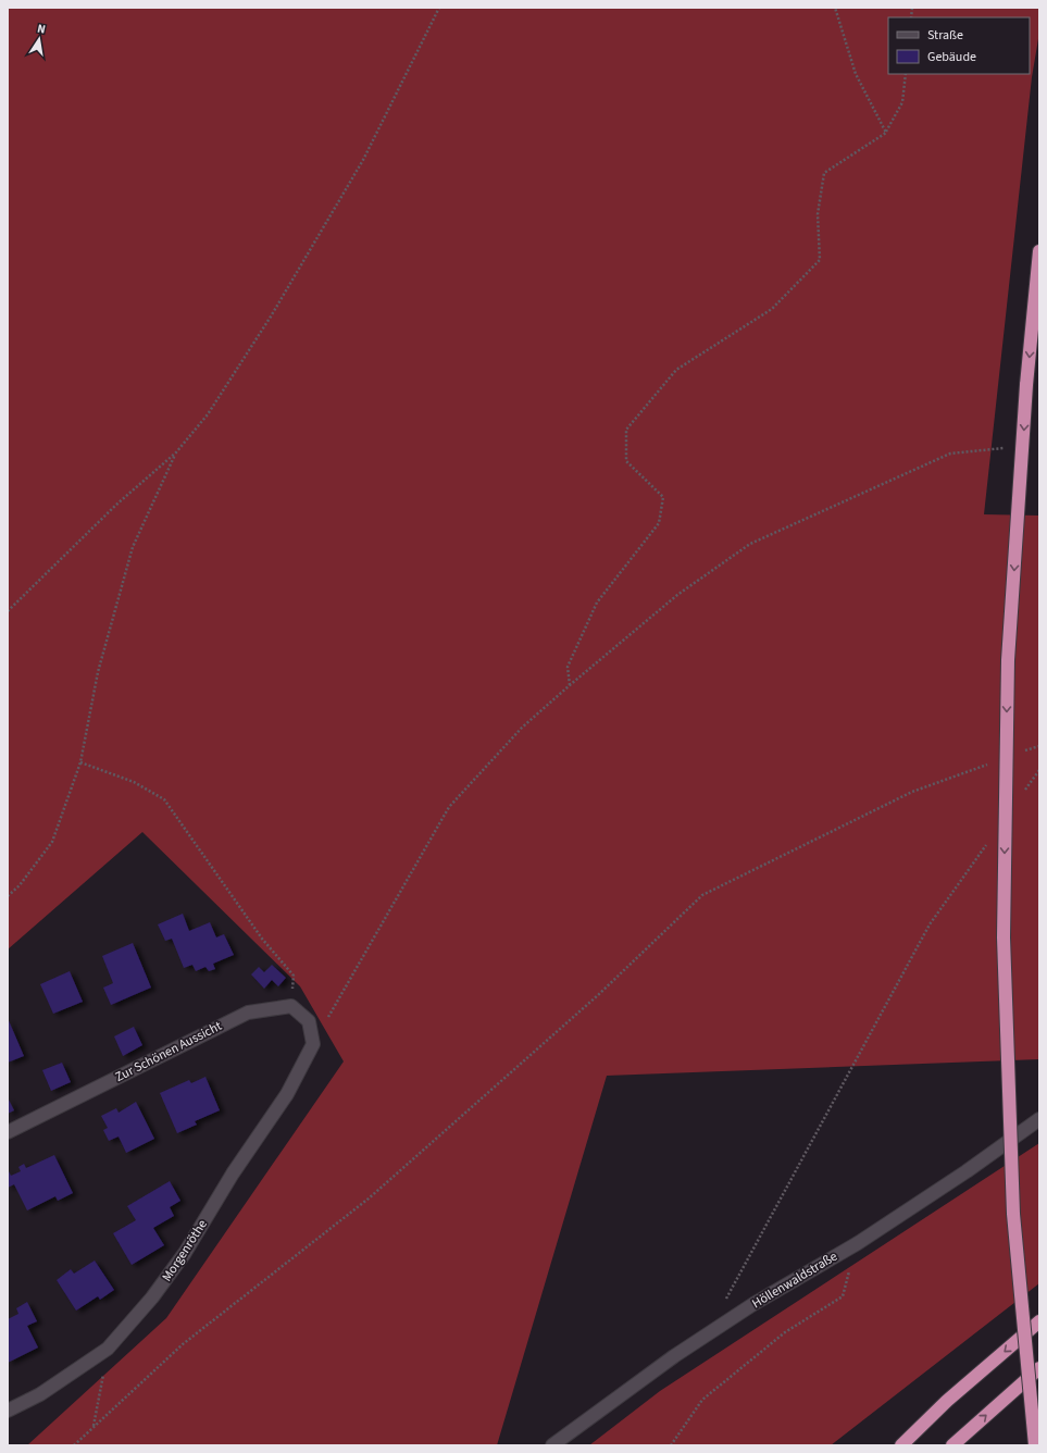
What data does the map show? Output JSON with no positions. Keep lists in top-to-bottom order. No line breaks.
{"streets":{"street":["Zur Schönen Aussicht","Morgenröthe","Höllenwaldstraße"]},"legend":["Straße","Gebäude"],"north":"top"}
